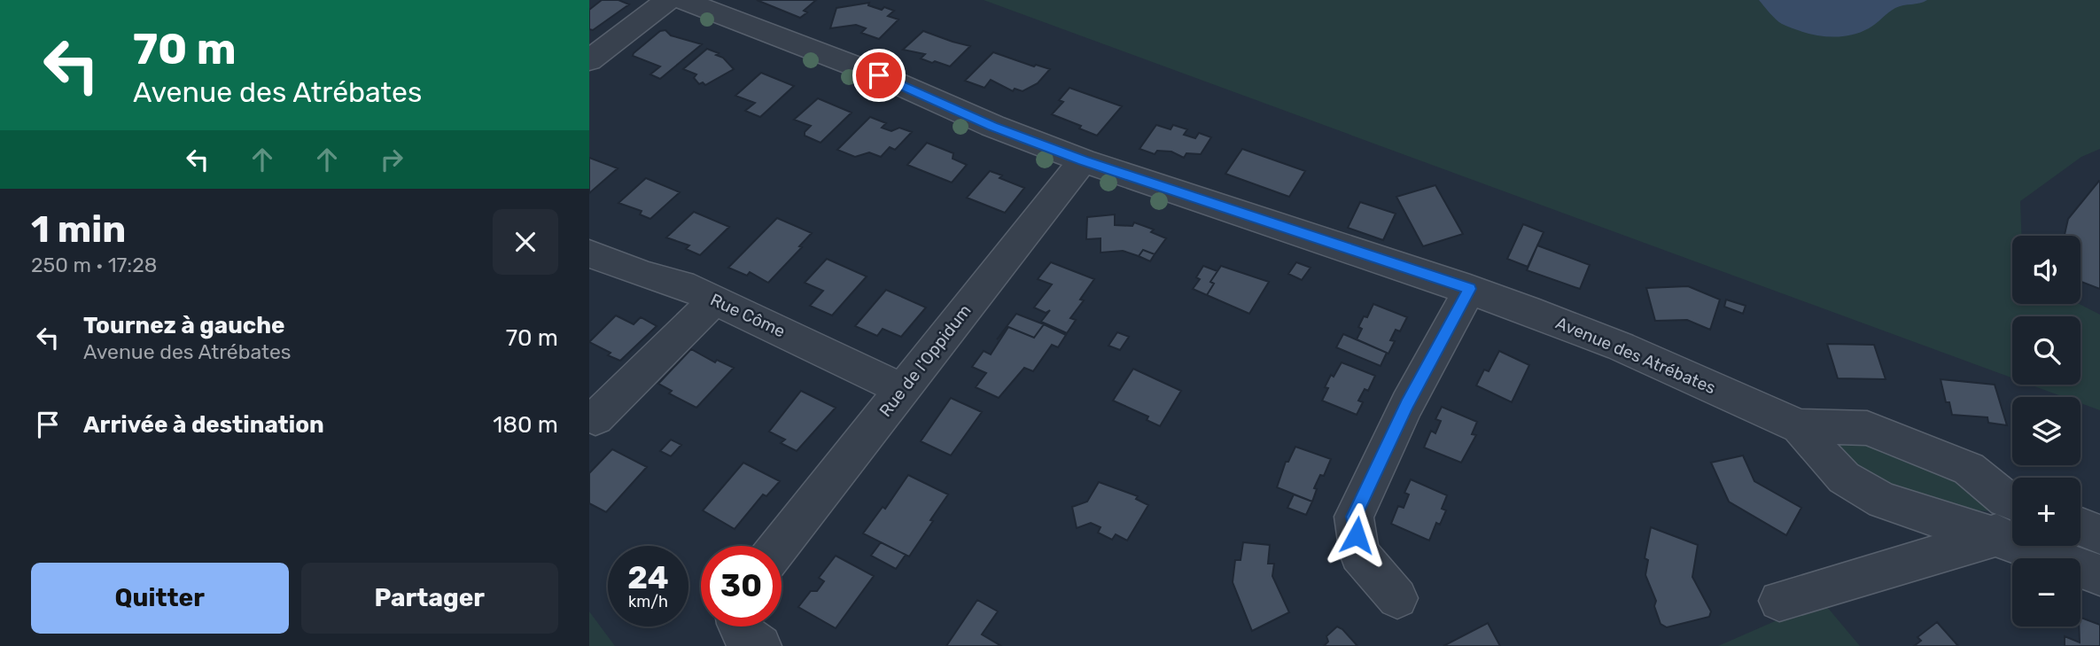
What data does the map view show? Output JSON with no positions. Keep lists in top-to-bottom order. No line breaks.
{"streets":{"street":["Rue Côme","Avenue des Atrébates","Rue de l'Oppidum"]},"crossings":[["Rue Côme","Rue de l'Oppidum"],["Avenue des Atrébates","Rue de l'Oppidum"]],"page":{"turn":["70 m","Avenue des Atrébates"],"heading":["1 min","250 m · 17:28"],"map_buttons":["+","−"],"list":[{"name":"Tournez à gauche","note":"Avenue des Atrébates","value":"70 m"},{"name":"Arrivée à destination","value":"180 m"}],"speed":"24 km/h","limit":"30","buttons":["Quitter","Partager"]}}
